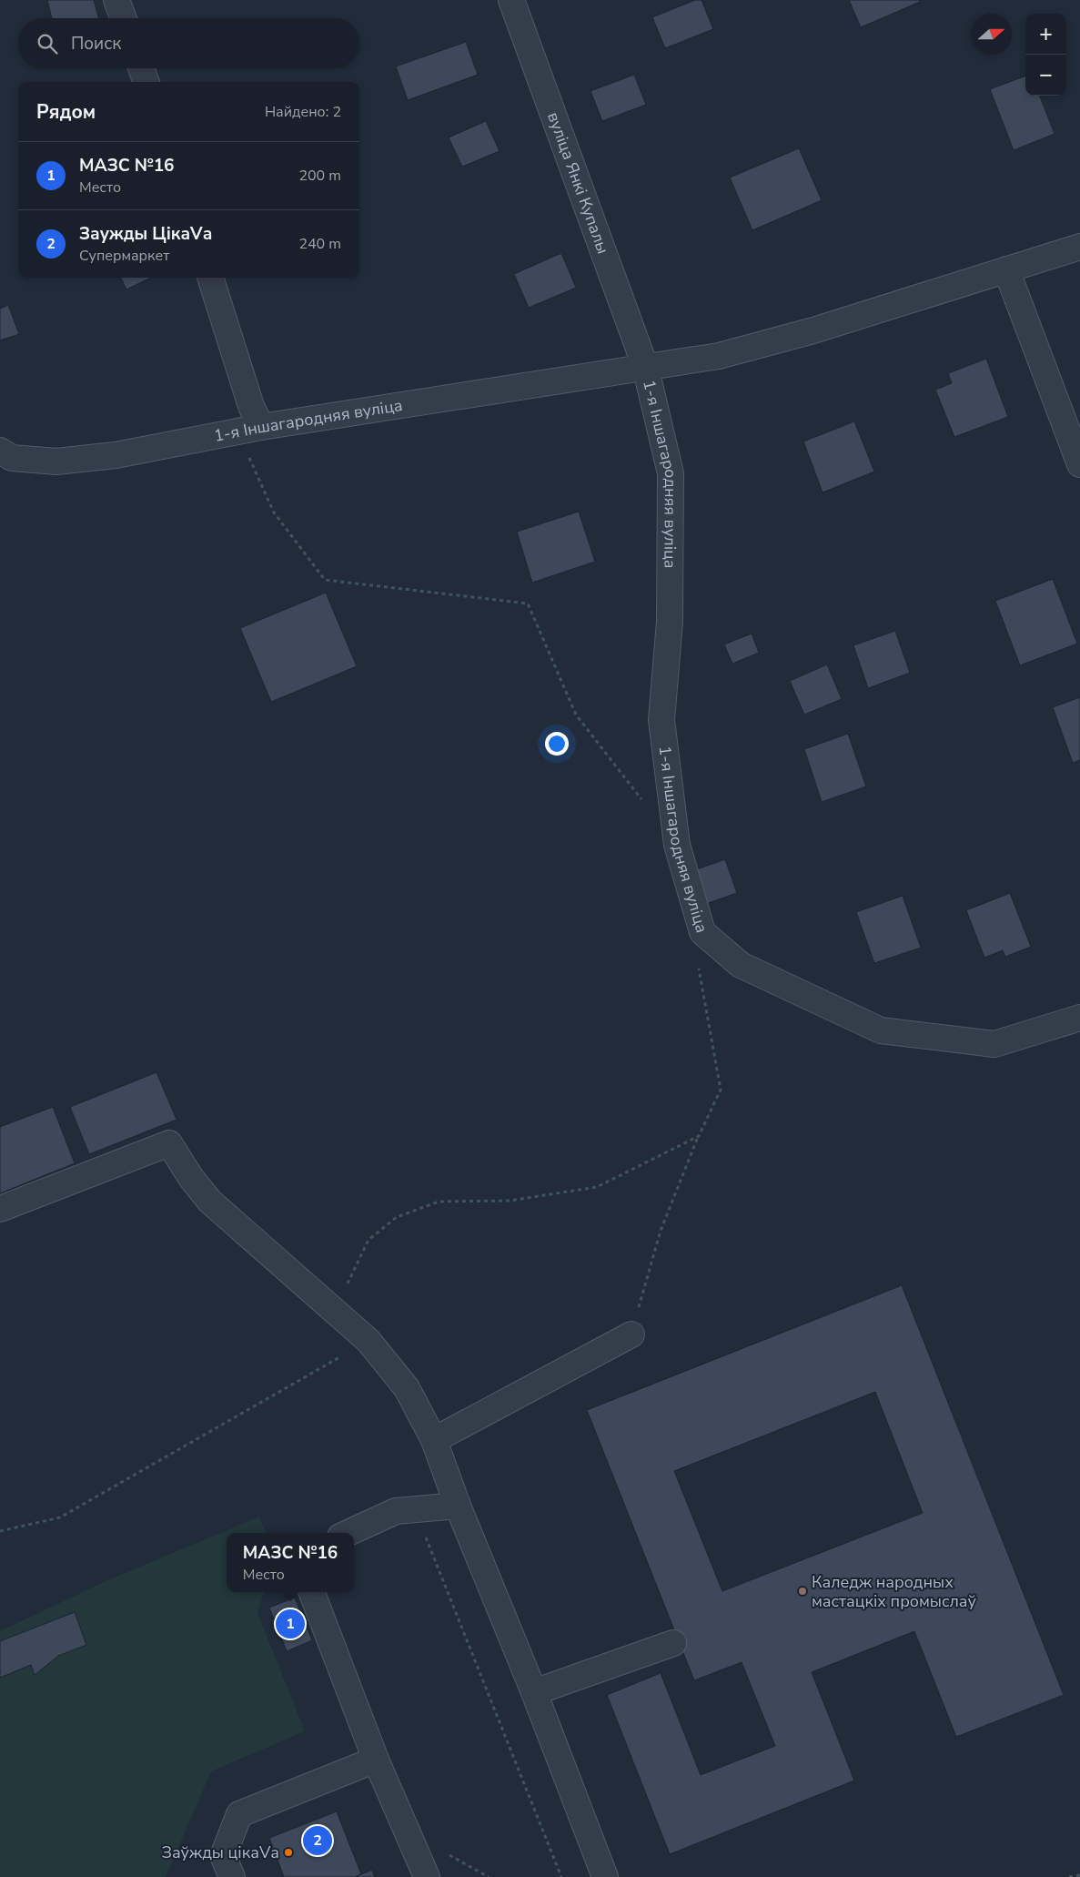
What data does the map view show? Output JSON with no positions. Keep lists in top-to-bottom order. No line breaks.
{"streets":{"street":["вуліца Янкі Купалы","1-я Іншагародняя вуліца"]},"crossings":[["вуліца Янкі Купалы","1-я Іншагародняя вуліца"]],"places":["Каледж народных мастацкіх промыслаў","Заўжды цікаVа"],"north":"right","page":{"map_buttons":["+","−"],"search":"Поиск","heading":["Рядом","Найдено: 2"],"list":[{"mark":"1","name":"МАЗС №16","note":"Место","value":"200 m"},{"mark":"2","name":"Заужды ЦікаVа","note":"Супермаркет","value":"240 m"}],"popup":["МАЗС №16","Место"],"pins":["1","2"]}}
